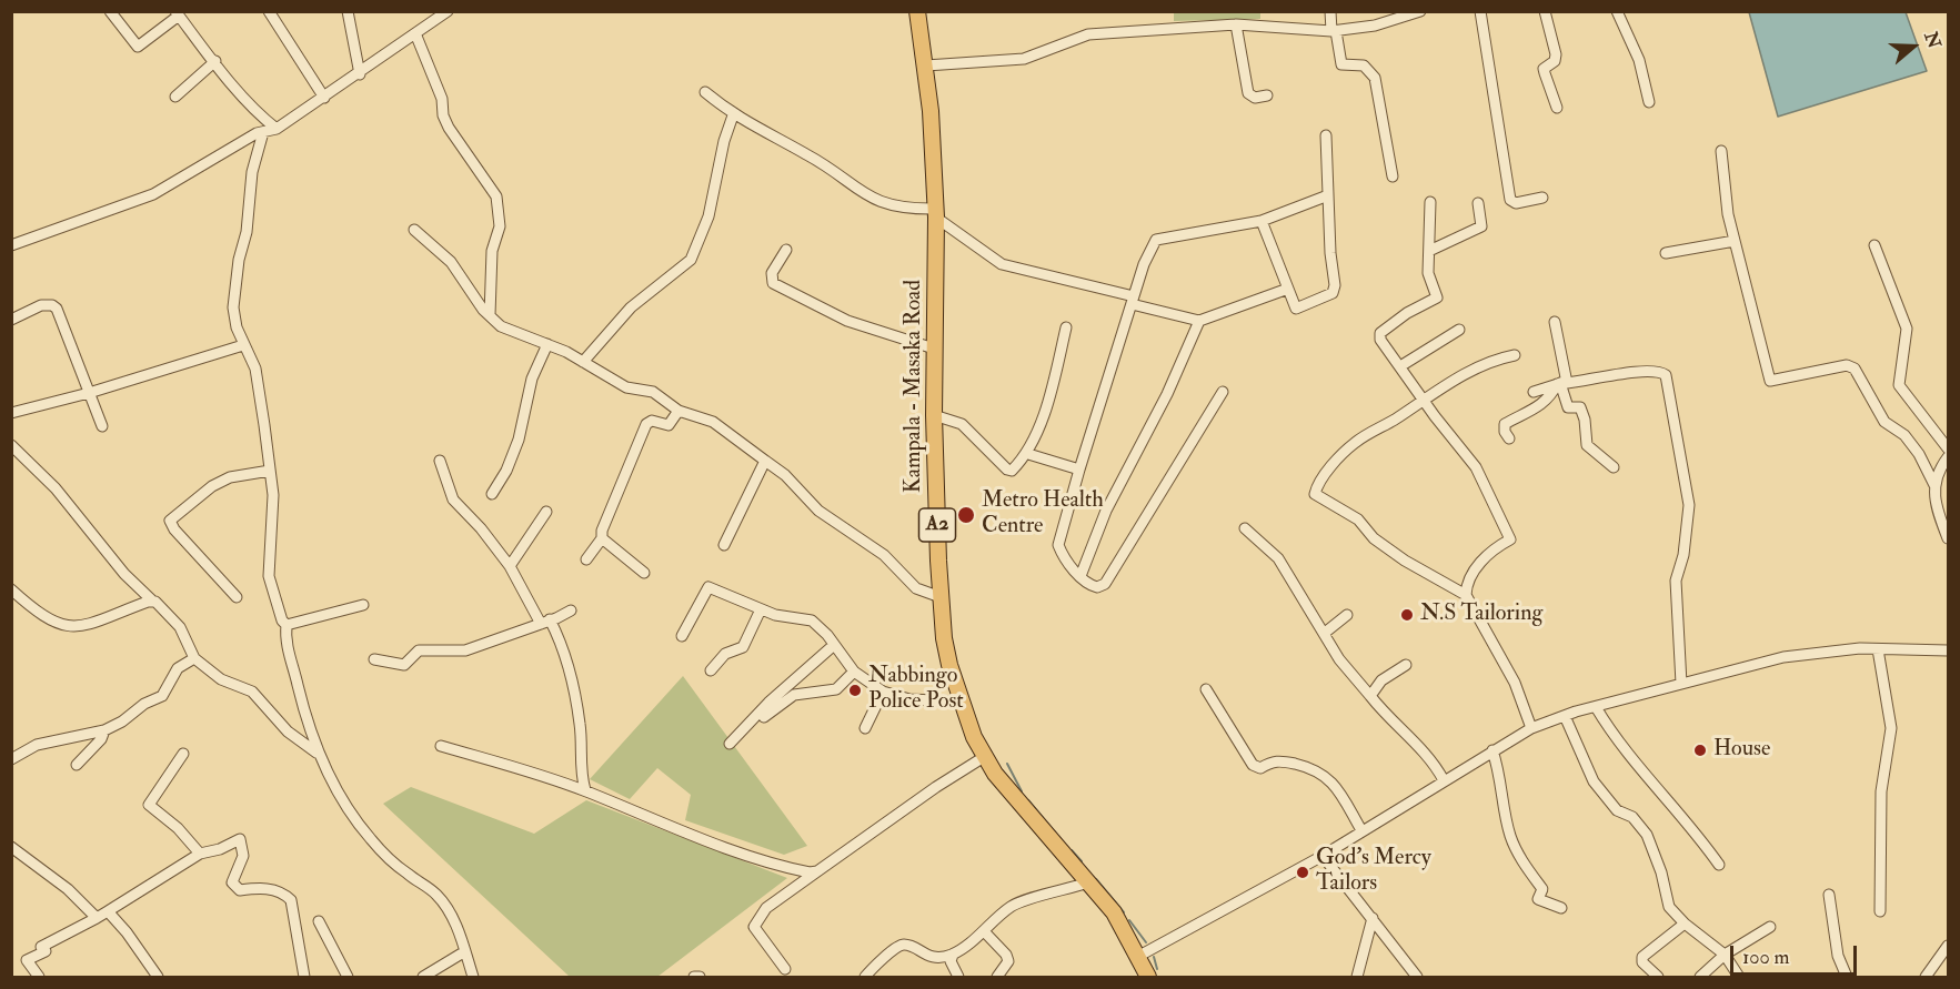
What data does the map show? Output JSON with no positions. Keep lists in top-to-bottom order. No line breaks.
{"streets":{"main road":["Kampala - Masaka Road","A2"]},"places":["Metro Health Centre","N.S Tailoring","Nabbingo Police Post","House","God's Mercy Tailors"],"scale_bar":"100 m","north":"right"}
